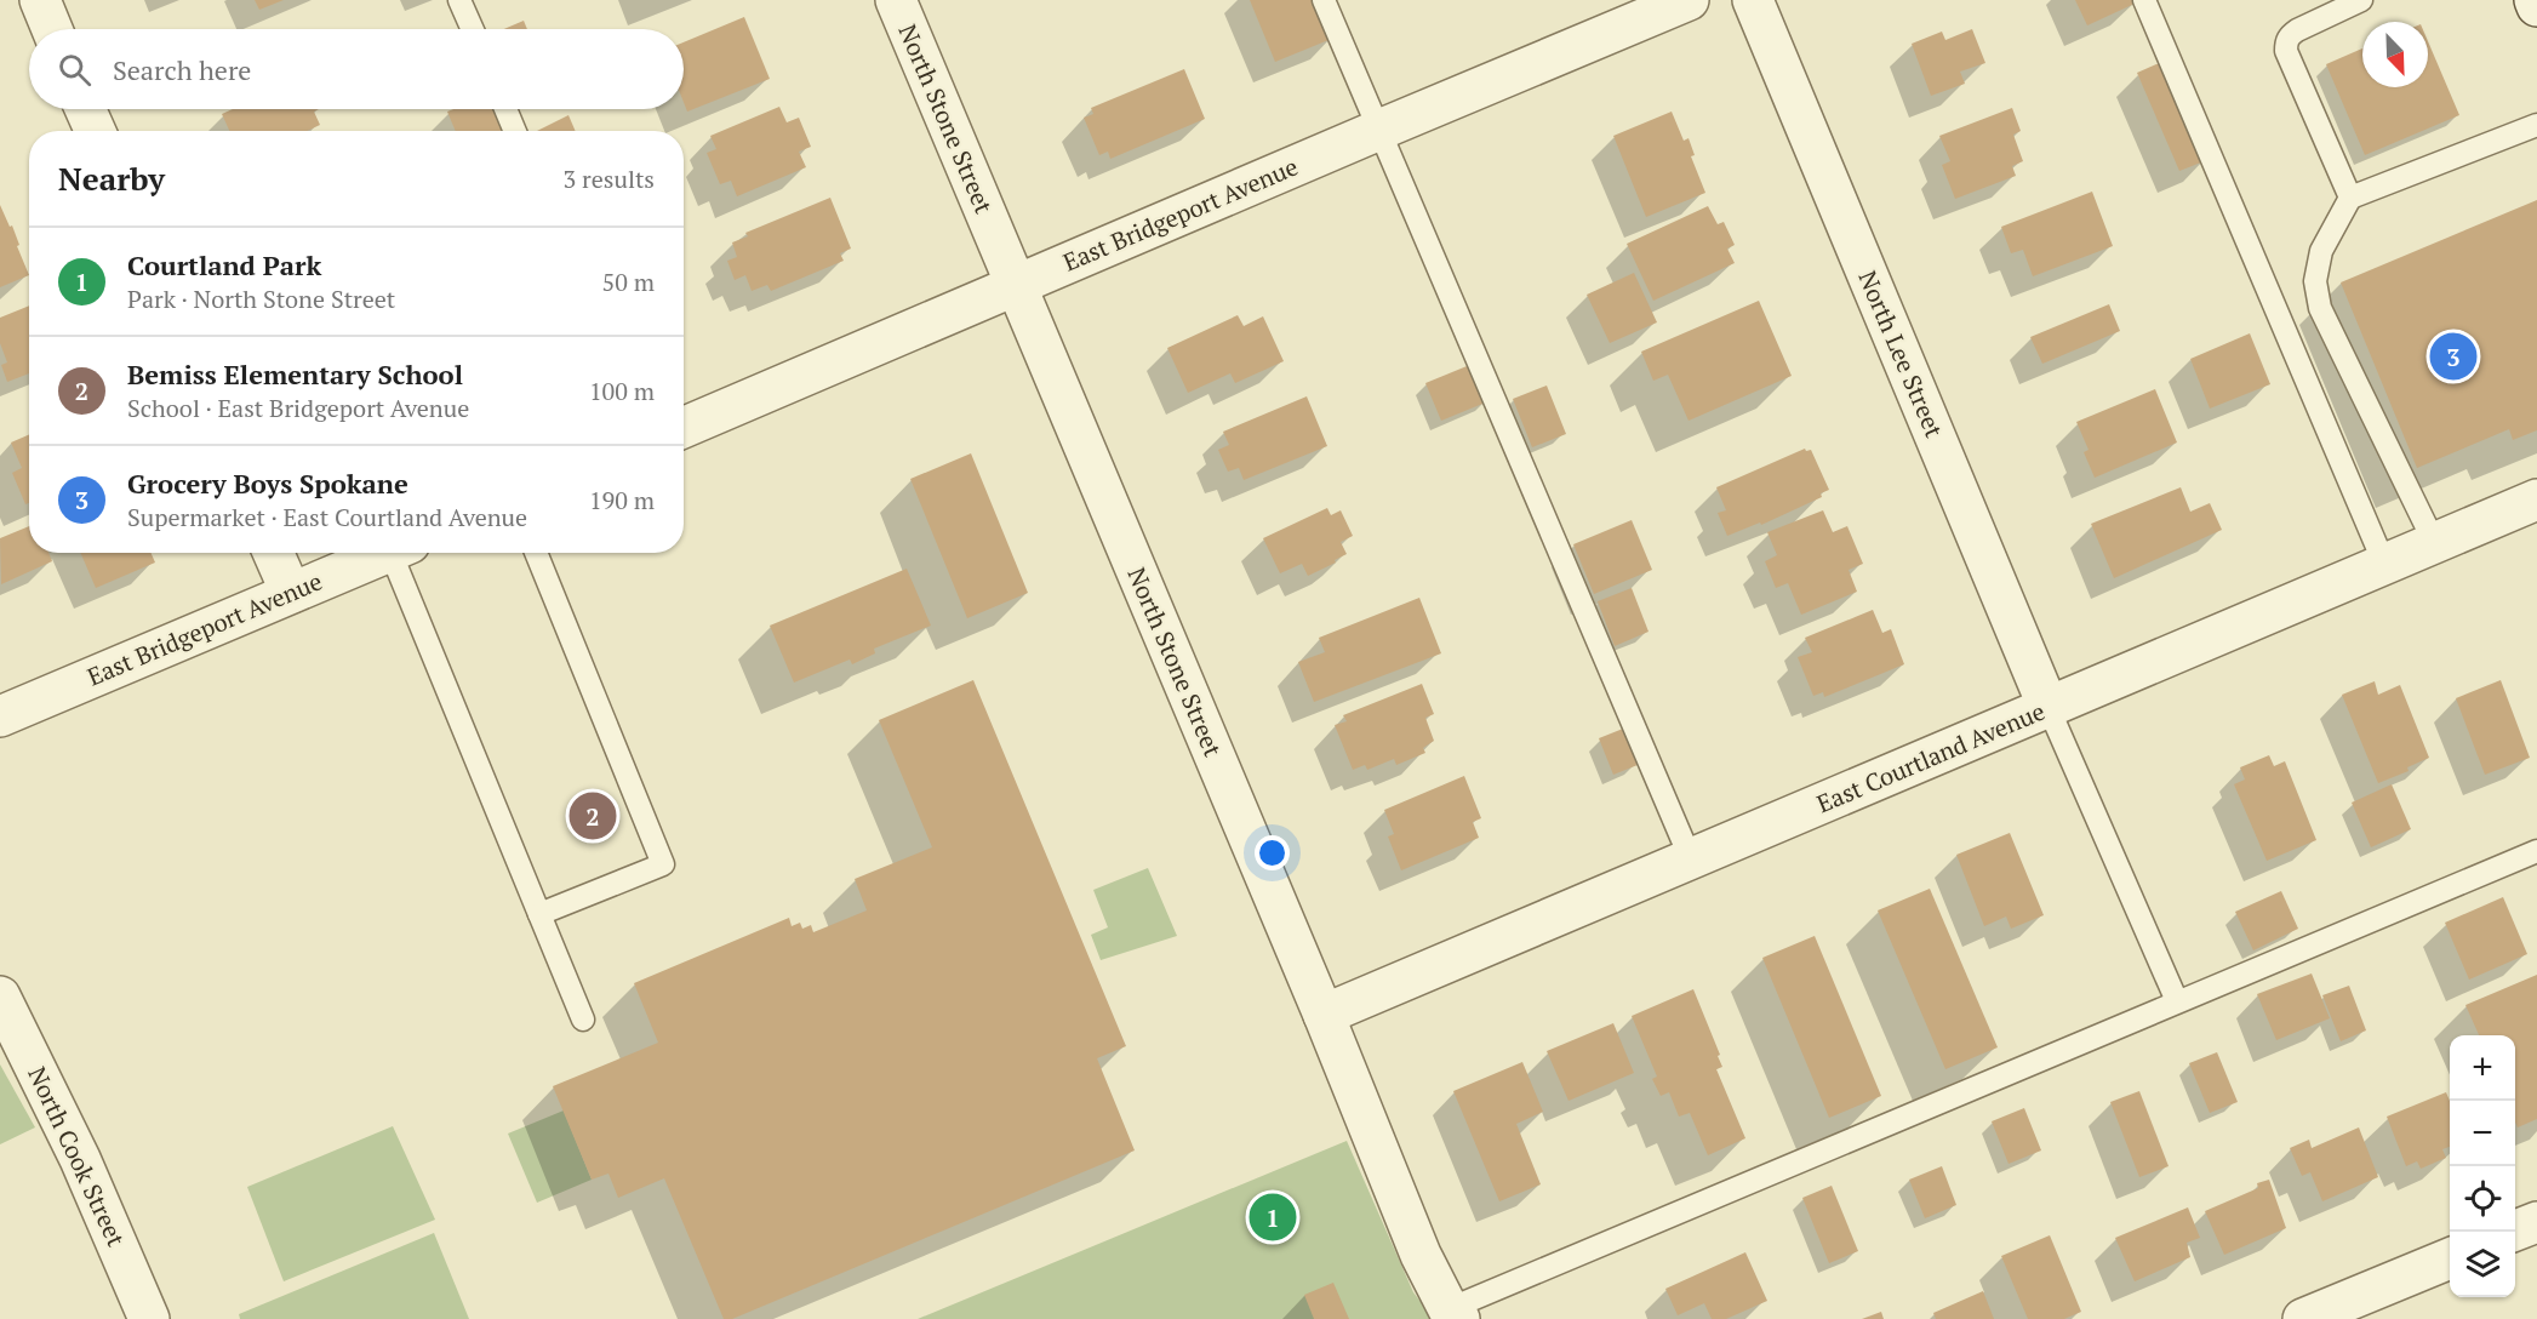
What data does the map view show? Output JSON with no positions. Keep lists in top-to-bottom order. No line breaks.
{"streets":{"street":["North Stone Street","East Bridgeport Avenue","North Lee Street","East Courtland Avenue","North Cook Street"]},"crossings":[["North Stone Street","East Bridgeport Avenue"],["North Stone Street","East Courtland Avenue"],["North Lee Street","East Courtland Avenue"]],"north":"bottom right","page":{"search":"Search here","heading":["Nearby","3 results"],"list":[{"mark":"1","name":"Courtland Park","note":"Park · North Stone Street","value":"50 m"},{"mark":"2","name":"Bemiss Elementary School","note":"School · East Bridgeport Avenue","value":"100 m"},{"mark":"3","name":"Grocery Boys Spokane","note":"Supermarket · East Courtland Avenue","value":"190 m"}],"pins":["3","2","1"],"map_buttons":["+","−"]}}
